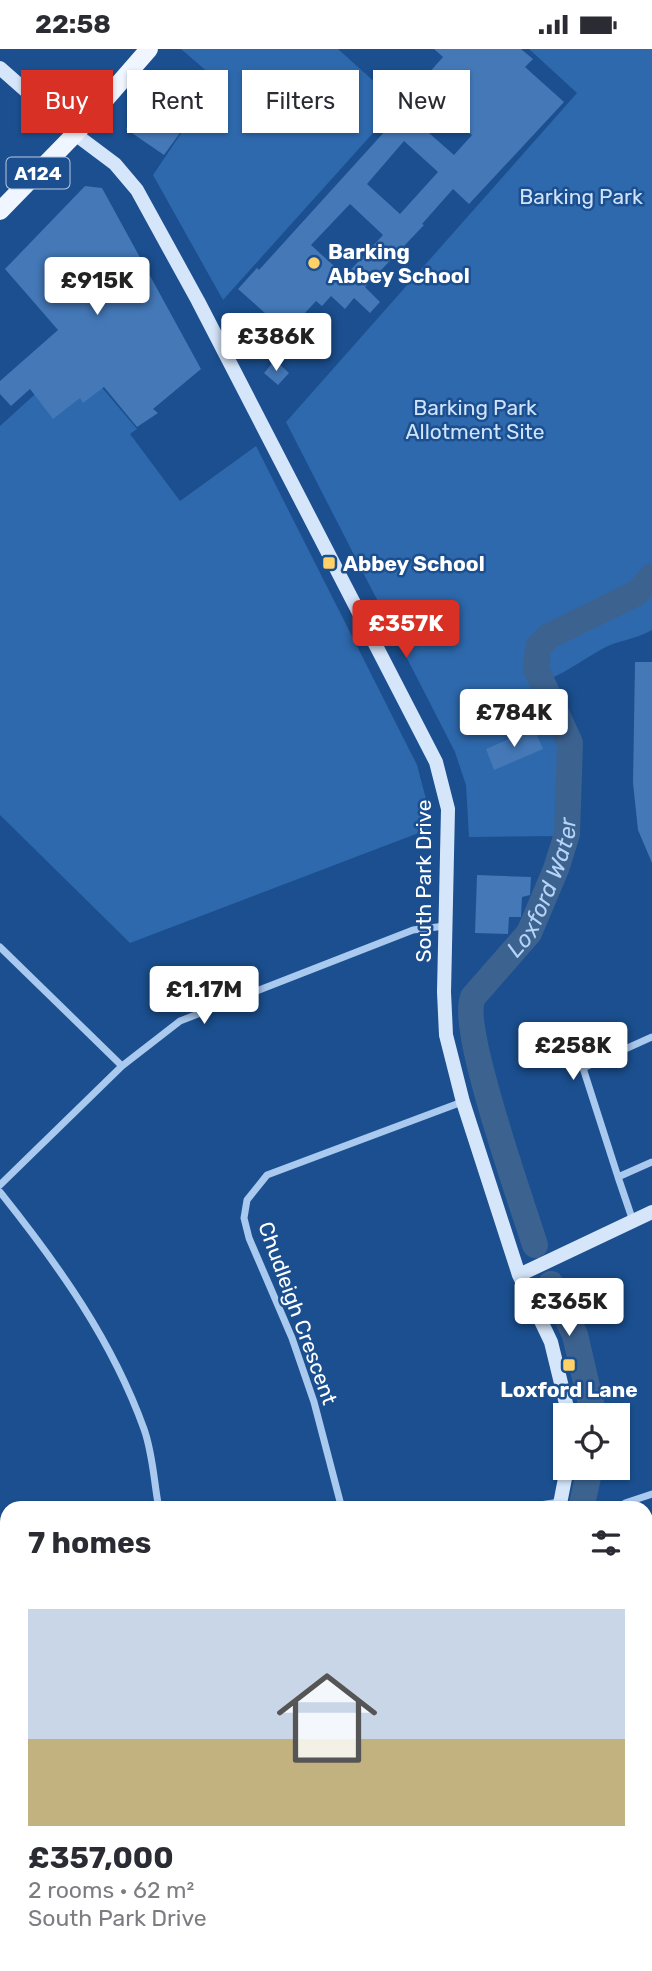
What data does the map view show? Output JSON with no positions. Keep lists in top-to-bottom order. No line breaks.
{"streets":{"main road":["A124"],"street":["South Park Drive","Chudleigh Crescent"]},"crossings":[["A124","South Park Drive"],["South Park Drive","Chudleigh Crescent"]],"water":["Loxford Water"],"parks":["Barking Park","Barking Park Allotment Site"],"places":{"other":["Barking Abbey School"],"transit":["Abbey School","Loxford Lane"]},"page":{"status":"22:58","chip":["Buy","Rent","Filters","New"],"price":["£915K","£386K","£357K","£784K","£1.17M","£258K","£365K"],"heading":"7 homes","list":[{"name":"£357,000","note":"2 rooms · 62 m² · South Park Drive"}]}}
